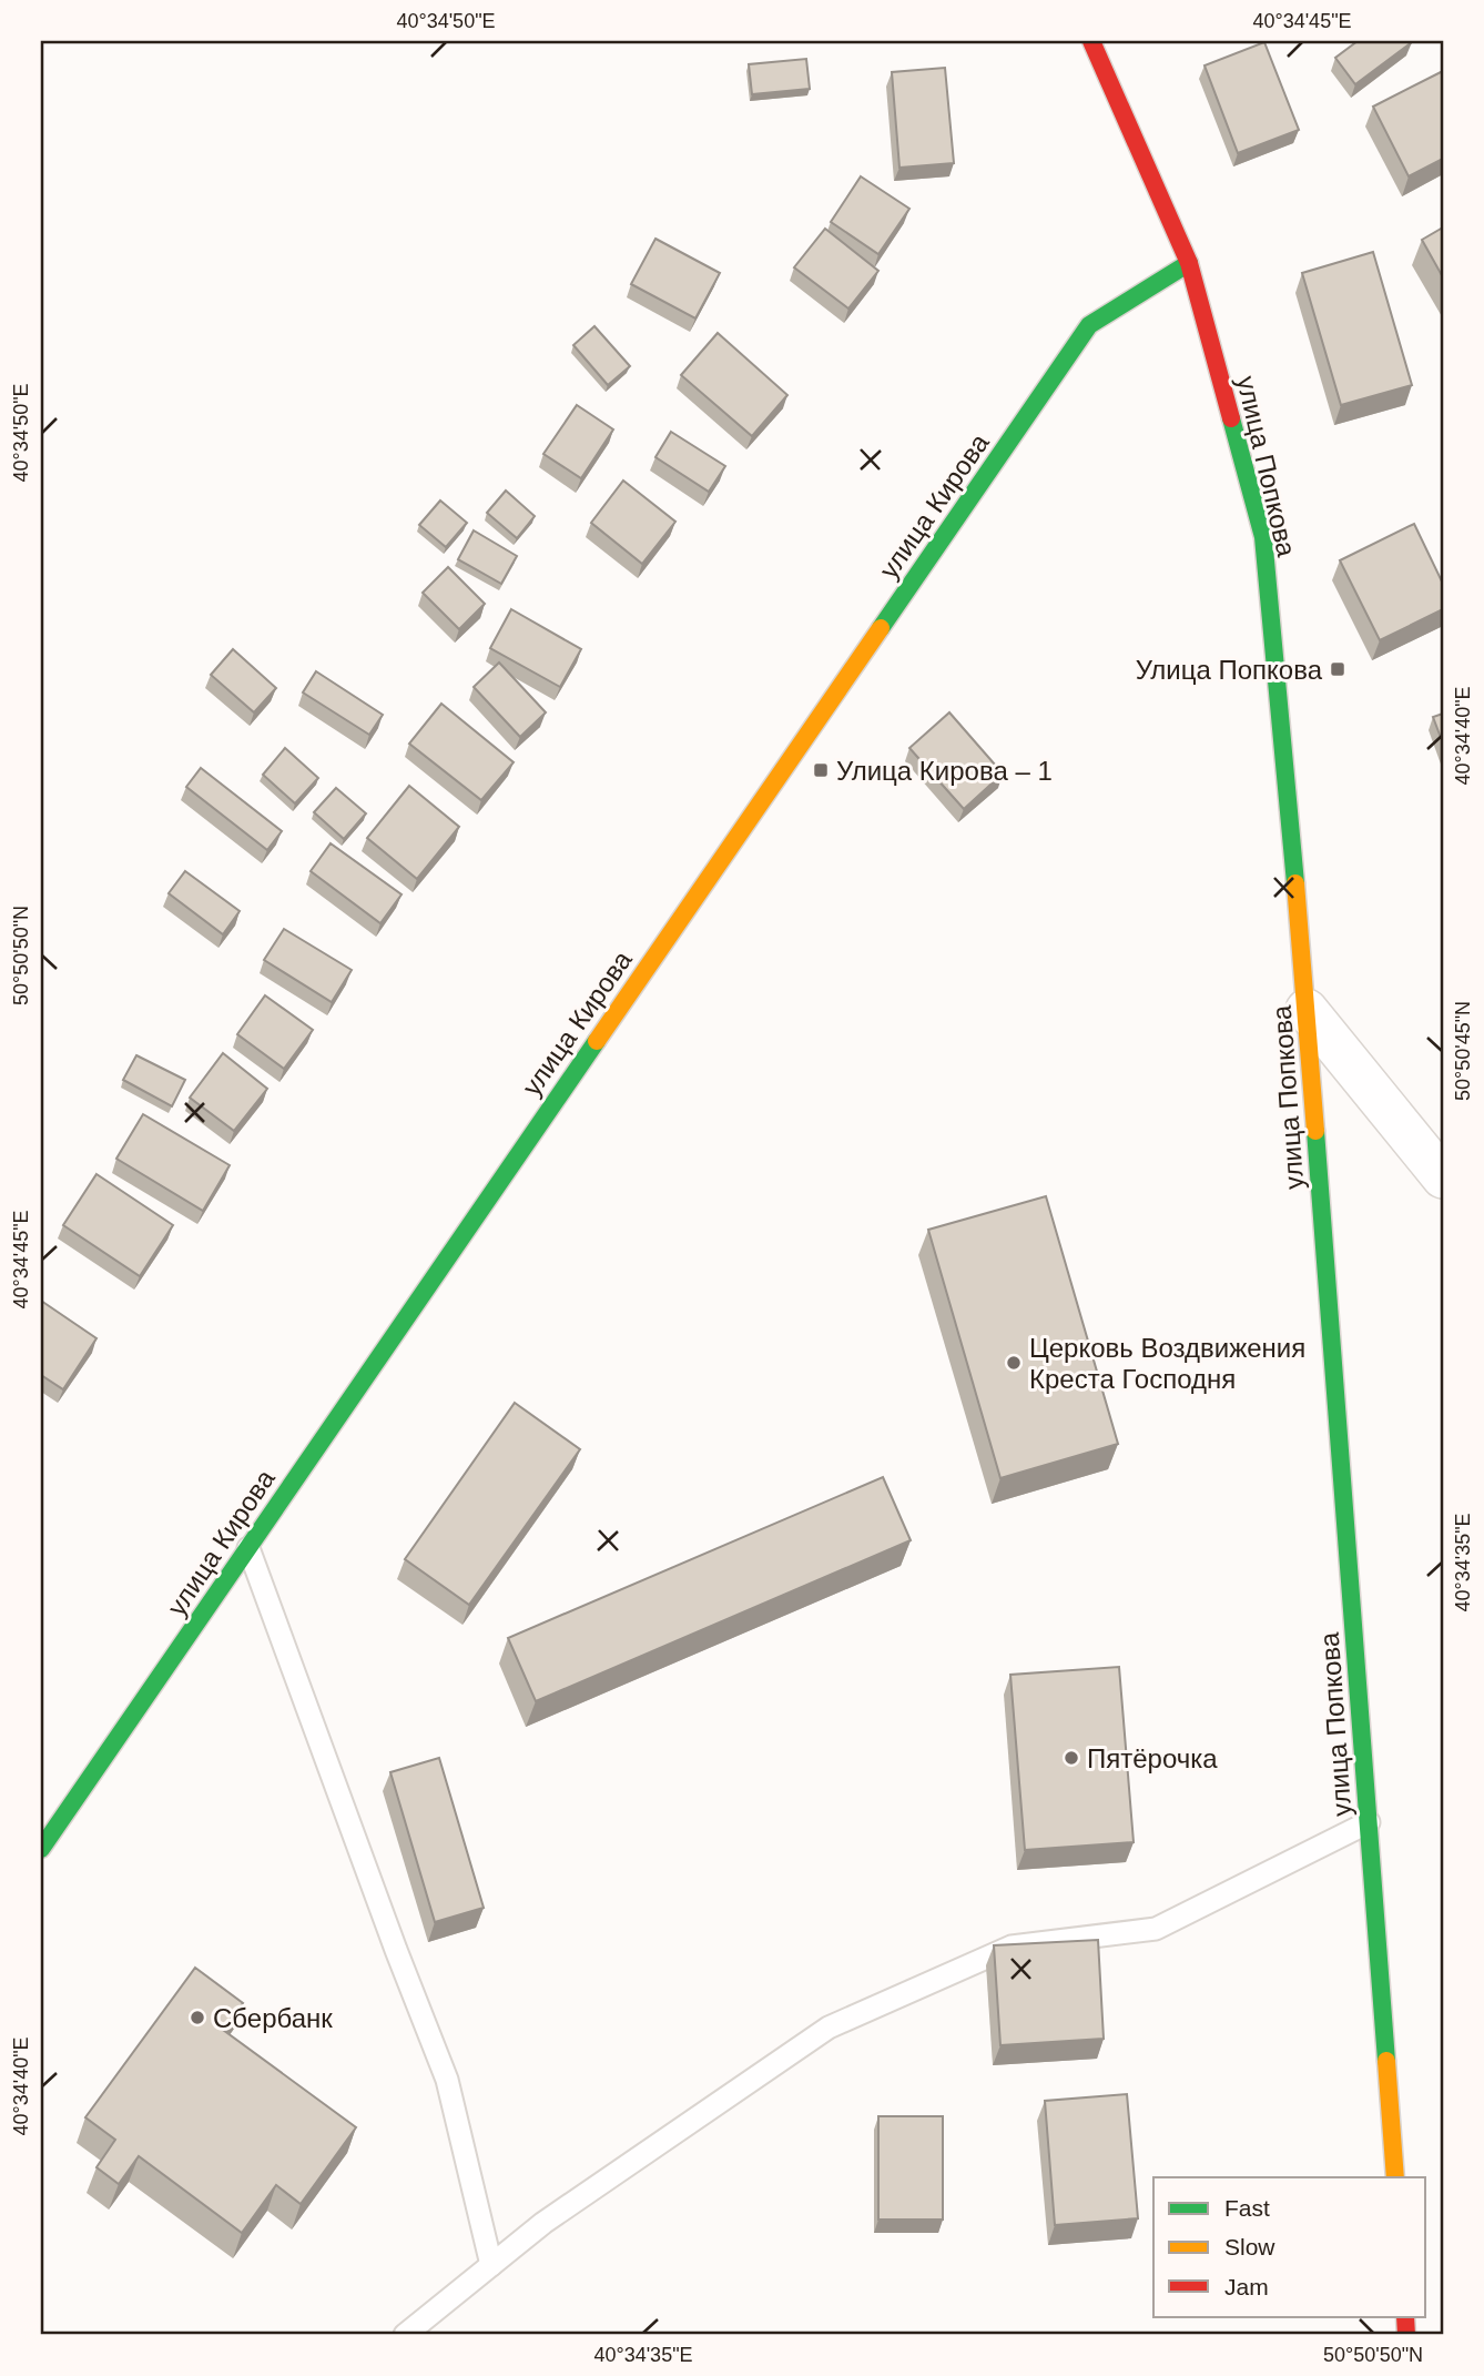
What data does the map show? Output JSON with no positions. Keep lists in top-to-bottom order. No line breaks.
{"streets":{"main road":["улица Попкова","улица Кирова"]},"crossings":[["улица Попкова","улица Кирова"]],"places":{"transit":["Улица Попкова","Улица Кирова – 1"],"other":["Церковь Воздвижения Креста Господня","Пятёрочка","Сбербанк"]},"legend":["Fast","Slow","Jam"],"coordinates":["40°34'50\"E","40°34'45\"E","40°34'40\"E","50°50'50\"N","50°50'45\"N","40°34'35\"E"]}
